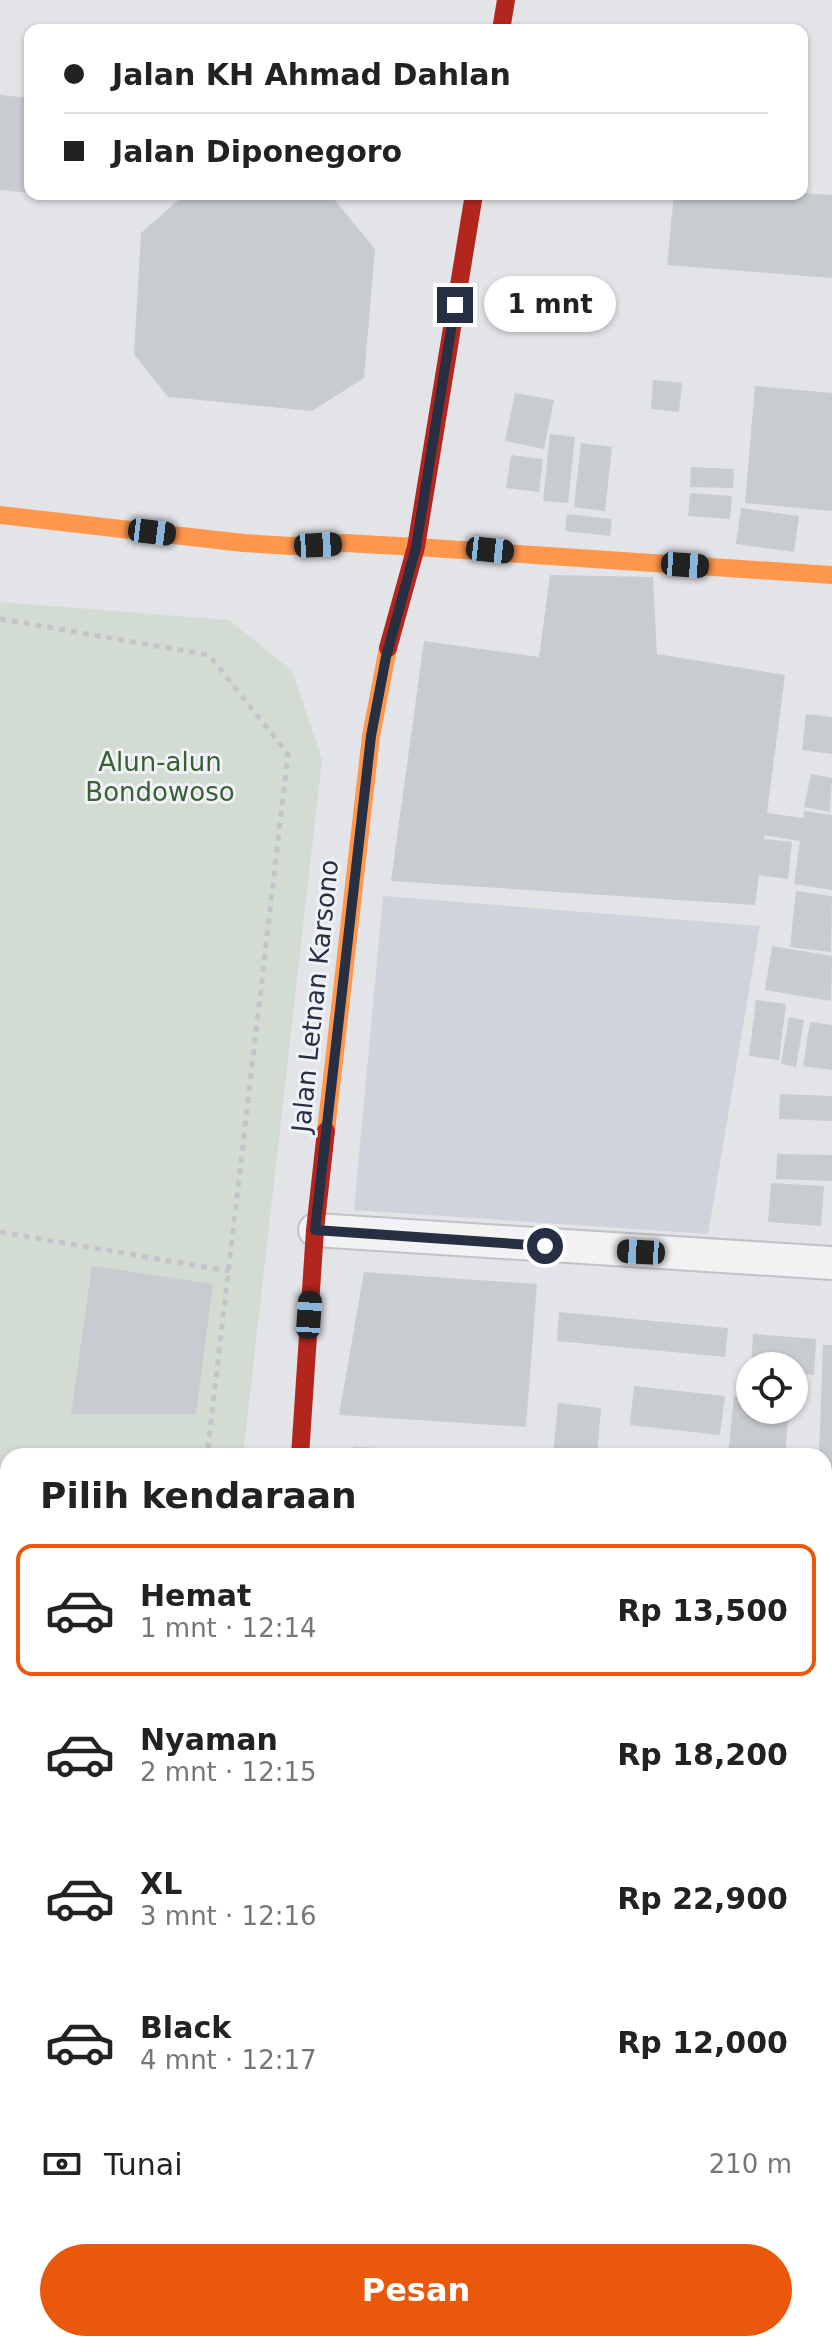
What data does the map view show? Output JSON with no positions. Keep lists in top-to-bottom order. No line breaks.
{"streets":{"main road":["Jalan Letnan Karsono"]},"parks":["Alun-alun Bondowoso"],"page":{"banner":["Jalan KH Ahmad Dahlan","Jalan Diponegoro"],"bubble":"1 mnt","heading":"Pilih kendaraan","list":[{"name":"Hemat","note":"1 mnt · 12:14","value":"Rp 13,500"},{"name":"Nyaman","note":"2 mnt · 12:15","value":"Rp 18,200"},{"name":"XL","note":"3 mnt · 12:16","value":"Rp 22,900"},{"name":"Black","note":"4 mnt · 12:17","value":"Rp 12,000"}],"pay":["Tunai","210 m"],"buttons":"Pesan"}}
